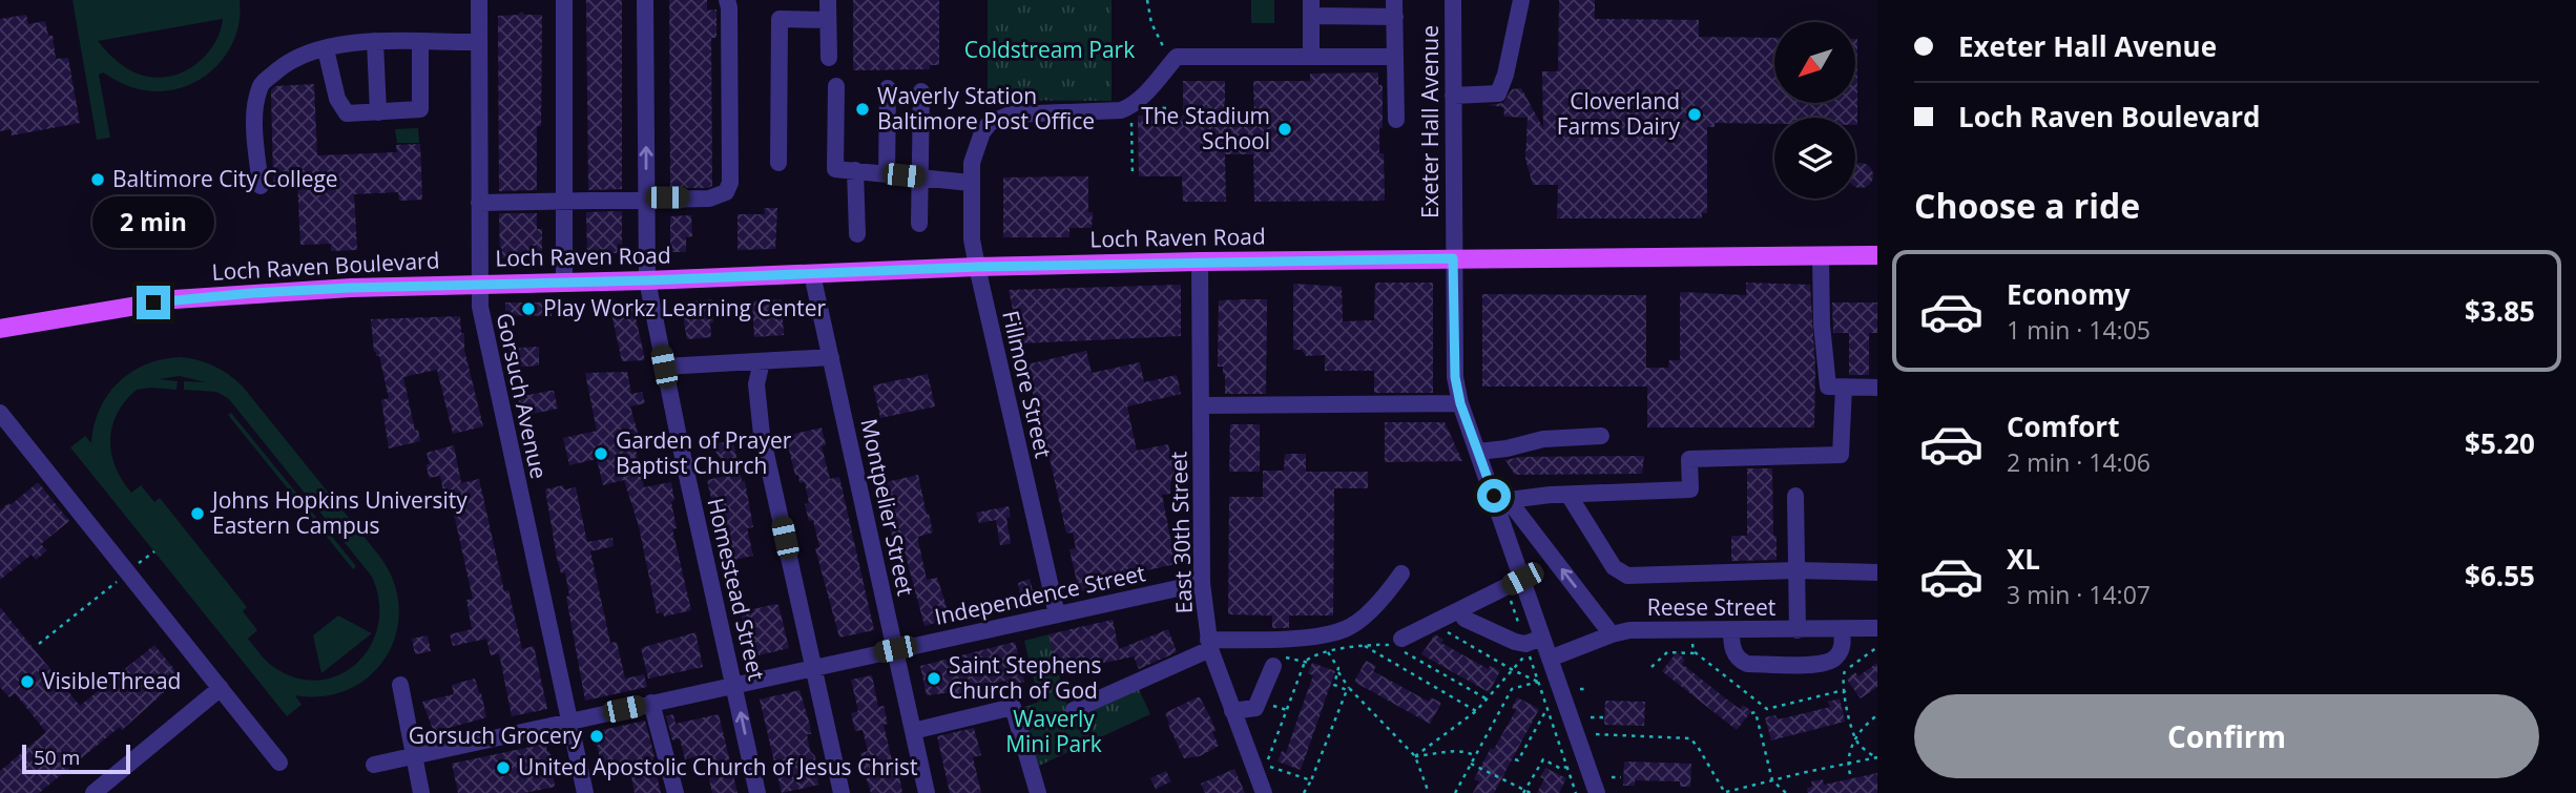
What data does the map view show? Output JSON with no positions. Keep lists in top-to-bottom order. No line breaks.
{"streets":{"main road":["Loch Raven Road","Loch Raven Boulevard"],"street":["Exeter Hall Avenue","Fillmore Street","Gorsuch Avenue","Montpelier Street","East 30th Street","Homestead Street","Independence Street","Reese Street"]},"crossings":[["Exeter Hall Avenue","Loch Raven Road"],["Exeter Hall Avenue","Reese Street"],["Loch Raven Road","Loch Raven Boulevard"],["Loch Raven Road","Fillmore Street"],["Loch Raven Road","Gorsuch Avenue"],["Loch Raven Road","Montpelier Street"],["Loch Raven Road","East 30th Street"],["Loch Raven Road","Homestead Street"],["Loch Raven Boulevard","Gorsuch Avenue"],["Fillmore Street","Independence Street"],["Gorsuch Avenue","Independence Street"],["Montpelier Street","Independence Street"],["East 30th Street","Independence Street"],["Homestead Street","Independence Street"]],"parks":["Coldstream Park","Waverly Mini Park"],"places":["Waverly Station Baltimore Post Office","Cloverland Farms Dairy","The Stadium School","Baltimore City College","Play Workz Learning Center","Garden of Prayer Baptist Church","Johns Hopkins University Eastern Campus","Saint Stephens Church of God","VisibleThread","Gorsuch Grocery","United Apostolic Church of Jesus Christ"],"scale_bar":"50 m","north":"bottom left","page":{"banner":["Exeter Hall Avenue","Loch Raven Boulevard"],"heading":"Choose a ride","bubble":"2 min","list":[{"name":"Economy","note":"1 min · 14:05","value":"$3.85"},{"name":"Comfort","note":"2 min · 14:06","value":"$5.20"},{"name":"XL","note":"3 min · 14:07","value":"$6.55"}],"buttons":"Confirm","scale":"50 m"}}
